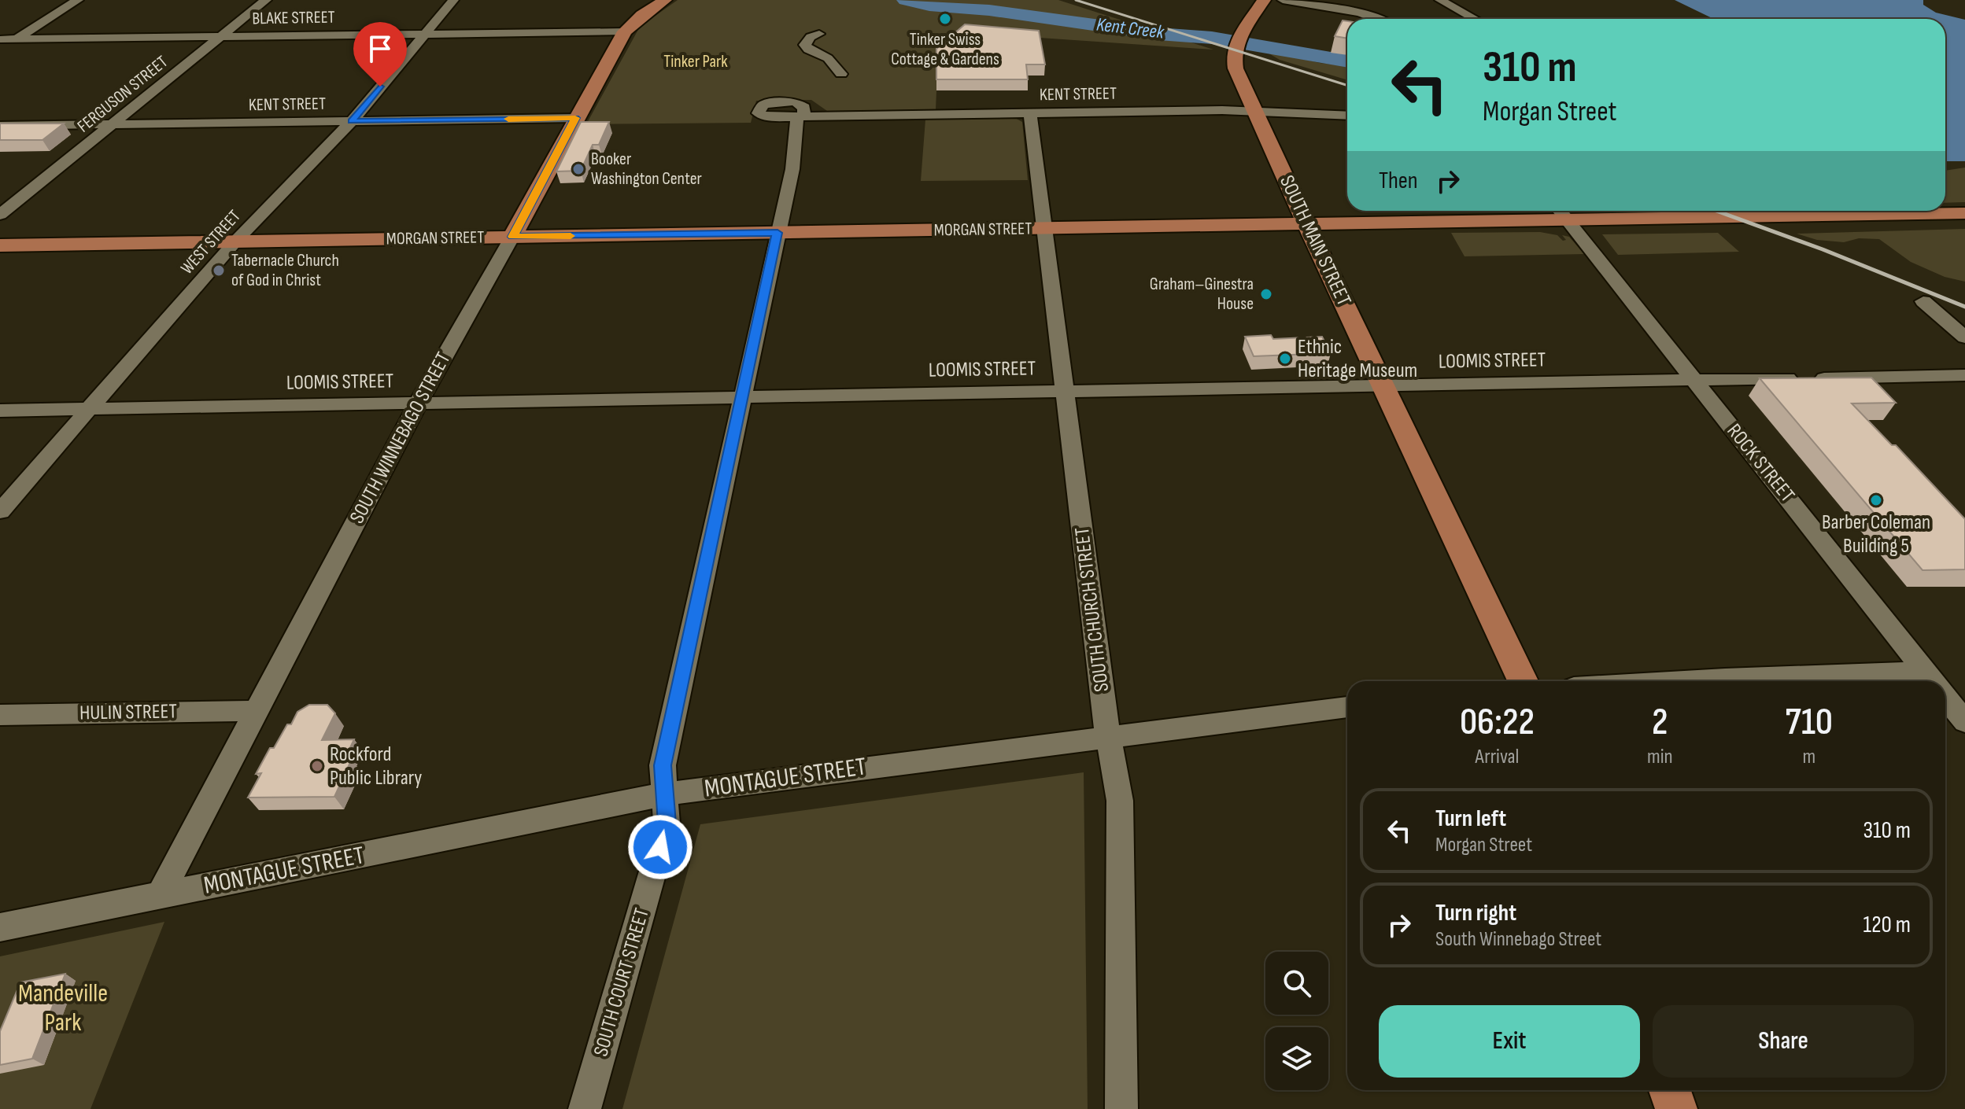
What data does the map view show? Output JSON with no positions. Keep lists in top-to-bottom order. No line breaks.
{"streets":{"main road":["MORGAN STREET","SOUTH MAIN STREET","SOUTH WINNEBAGO STREET"],"street":["BLAKE STREET","FERGUSON STREET","KENT STREET","WEST STREET","LOOMIS STREET","ROCK STREET","SOUTH CHURCH STREET","HULIN STREET","MONTAGUE STREET","SOUTH COURT STREET"]},"crossings":[["BLAKE STREET","FERGUSON STREET"],["BLAKE STREET","WEST STREET"],["BLAKE STREET","SOUTH WINNEBAGO STREET"],["FERGUSON STREET","KENT STREET"],["KENT STREET","SOUTH MAIN STREET"],["KENT STREET","WEST STREET"],["KENT STREET","SOUTH WINNEBAGO STREET"],["KENT STREET","SOUTH CHURCH STREET"],["KENT STREET","SOUTH COURT STREET"],["MORGAN STREET","SOUTH MAIN STREET"],["MORGAN STREET","WEST STREET"],["MORGAN STREET","SOUTH WINNEBAGO STREET"],["MORGAN STREET","ROCK STREET"],["MORGAN STREET","SOUTH CHURCH STREET"],["MORGAN STREET","SOUTH COURT STREET"],["SOUTH MAIN STREET","LOOMIS STREET"],["WEST STREET","LOOMIS STREET"],["LOOMIS STREET","SOUTH WINNEBAGO STREET"],["LOOMIS STREET","ROCK STREET"],["LOOMIS STREET","SOUTH CHURCH STREET"],["LOOMIS STREET","SOUTH COURT STREET"],["SOUTH WINNEBAGO STREET","HULIN STREET"],["SOUTH WINNEBAGO STREET","MONTAGUE STREET"],["SOUTH CHURCH STREET","MONTAGUE STREET"],["MONTAGUE STREET","SOUTH COURT STREET"]],"water":["Kent Creek"],"parks":["Tinker Park","Mandeville Park"],"places":["Tinker Swiss Cottage & Gardens","Booker Washington Center","Tabernacle Church of God in Christ","Graham–Ginestra House","Ethnic Heritage Museum","Barber Coleman Building 5","Rockford Public Library"],"page":{"turn":["310 m","Morgan Street"],"then":"Then","eta":["06:22","Arrival","2","min","710","m"],"list":[{"name":"Turn left","note":"Morgan Street","value":"310 m"},{"name":"Turn right","note":"South Winnebago Street","value":"120 m"}],"buttons":["Exit","Share"]}}
